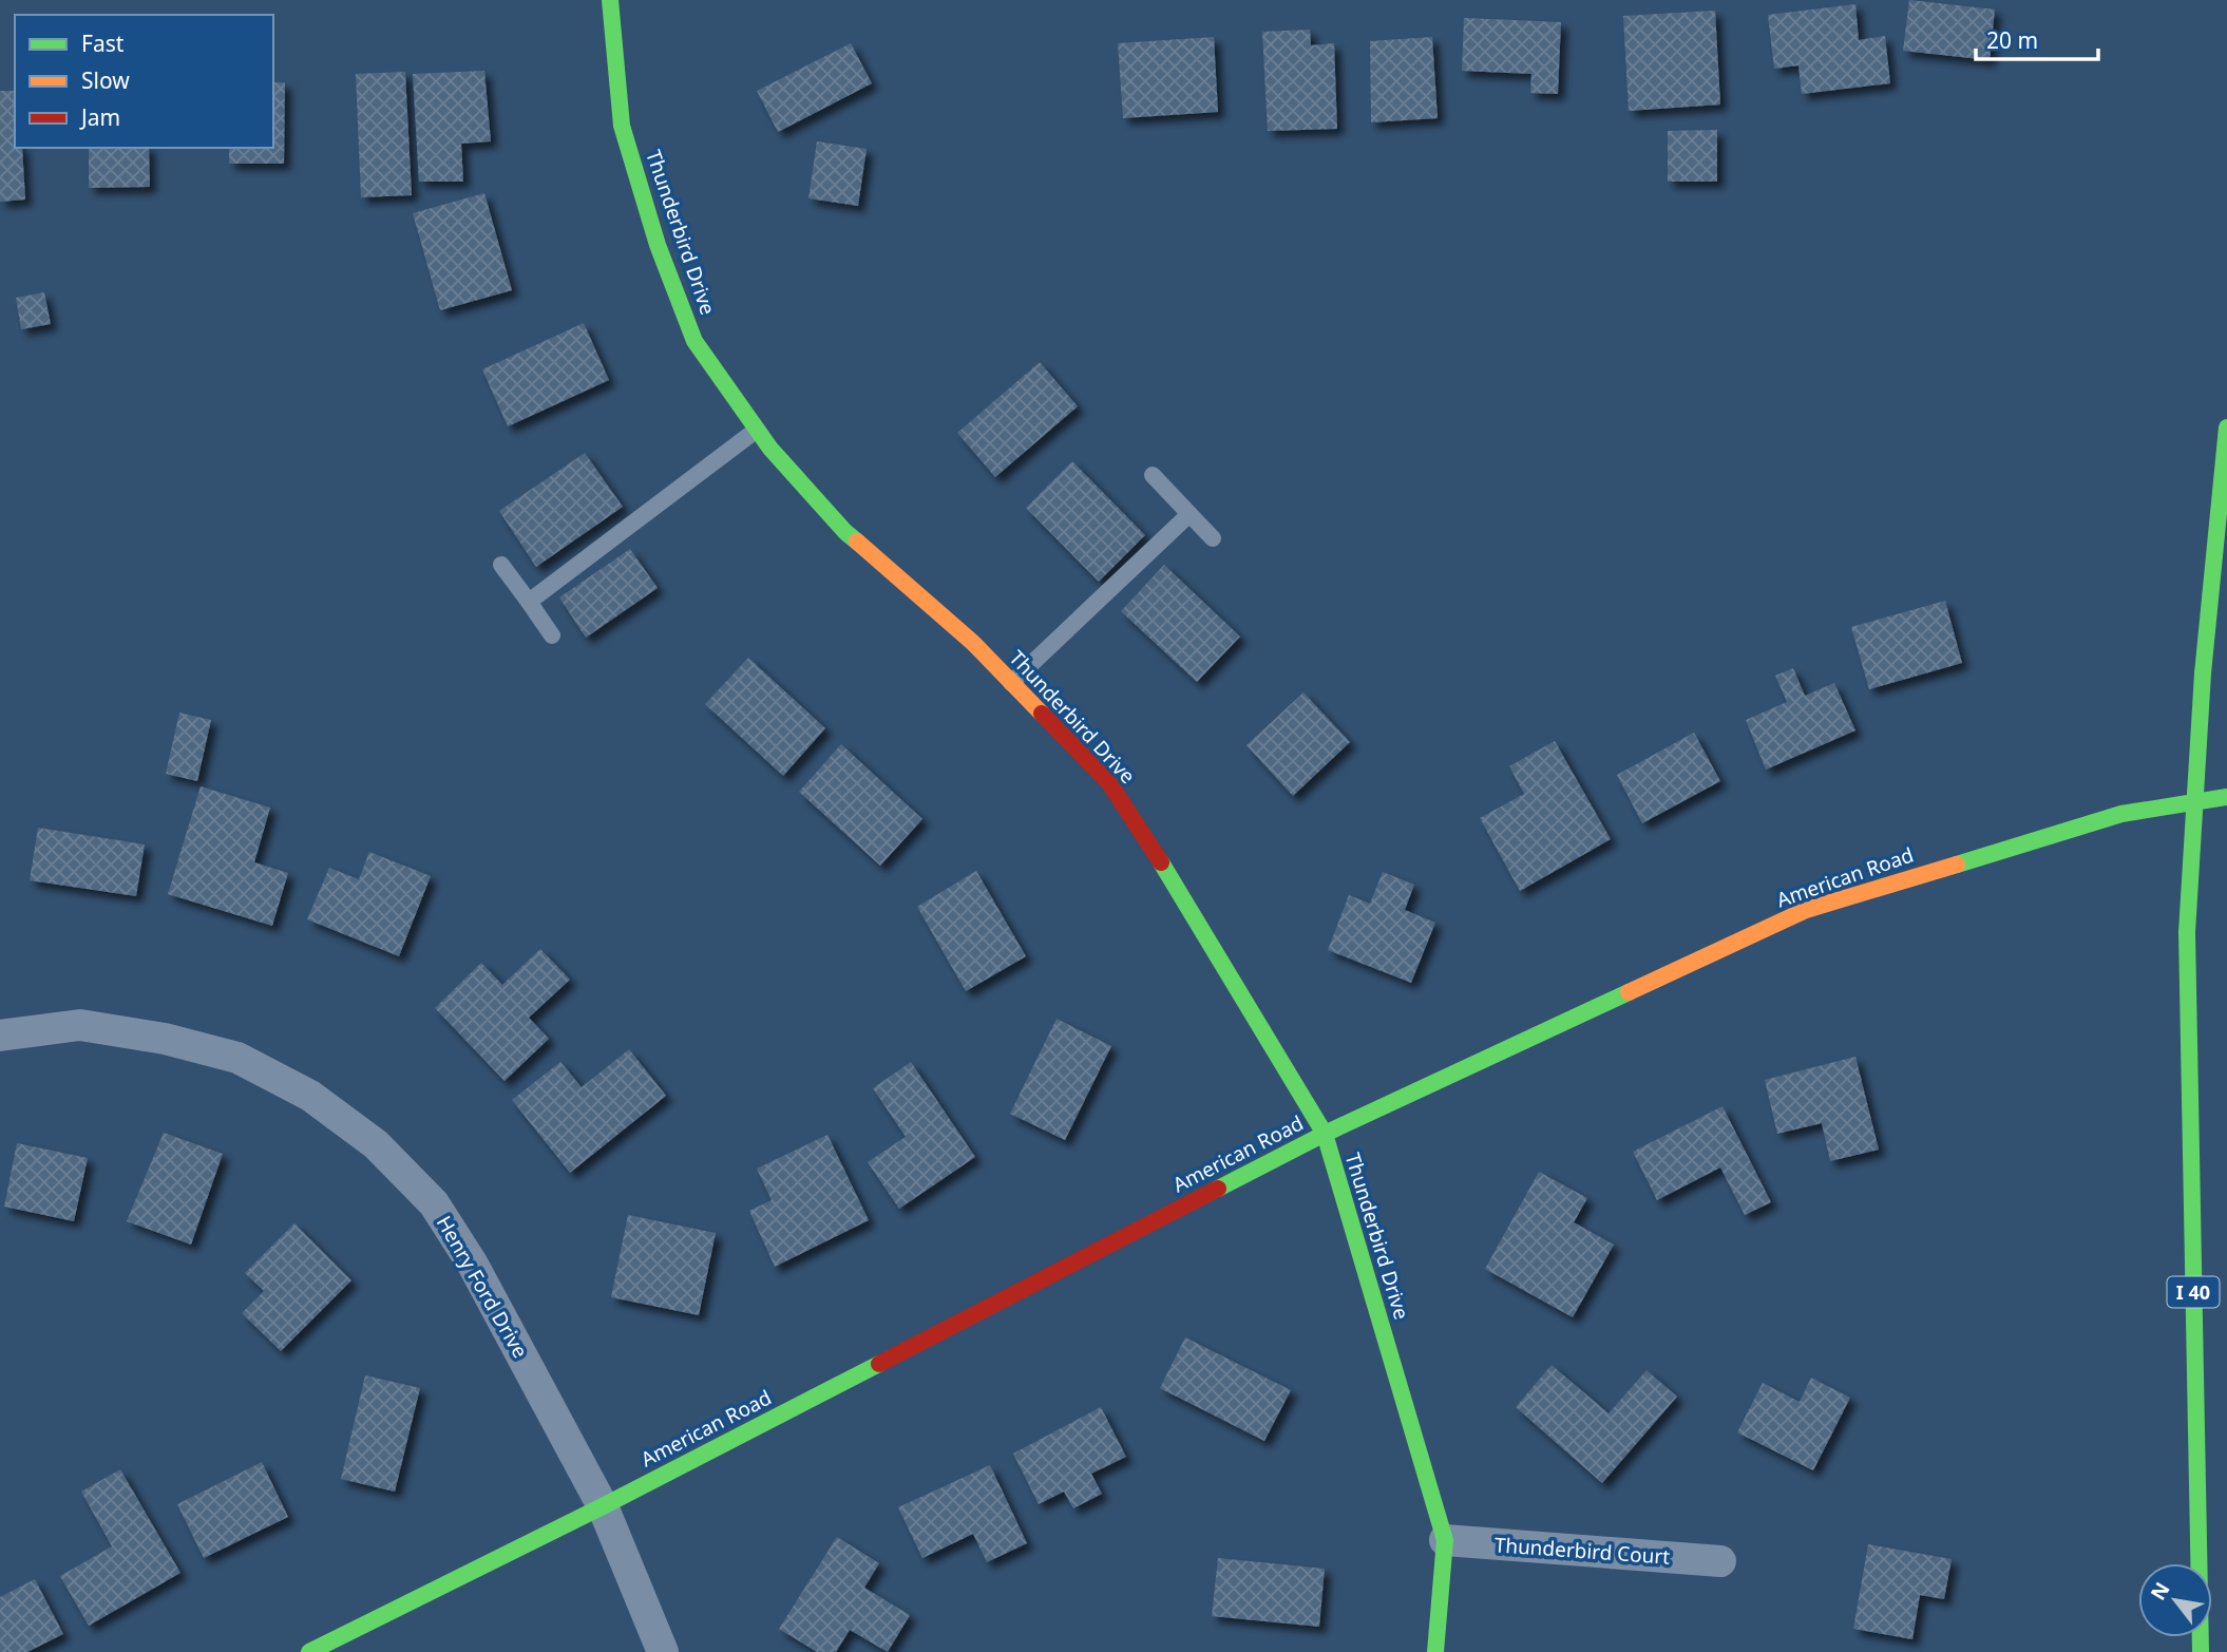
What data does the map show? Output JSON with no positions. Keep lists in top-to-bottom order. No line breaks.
{"streets":{"main road":["Thunderbird Drive","American Road","I 40"],"street":["Henry Ford Drive","Thunderbird Court"]},"crossings":[["Thunderbird Drive","American Road"],["Thunderbird Drive","Thunderbird Court"],["American Road","Henry Ford Drive"]],"legend":["Fast","Slow","Jam"],"scale_bar":"20 m","north":"top left"}
